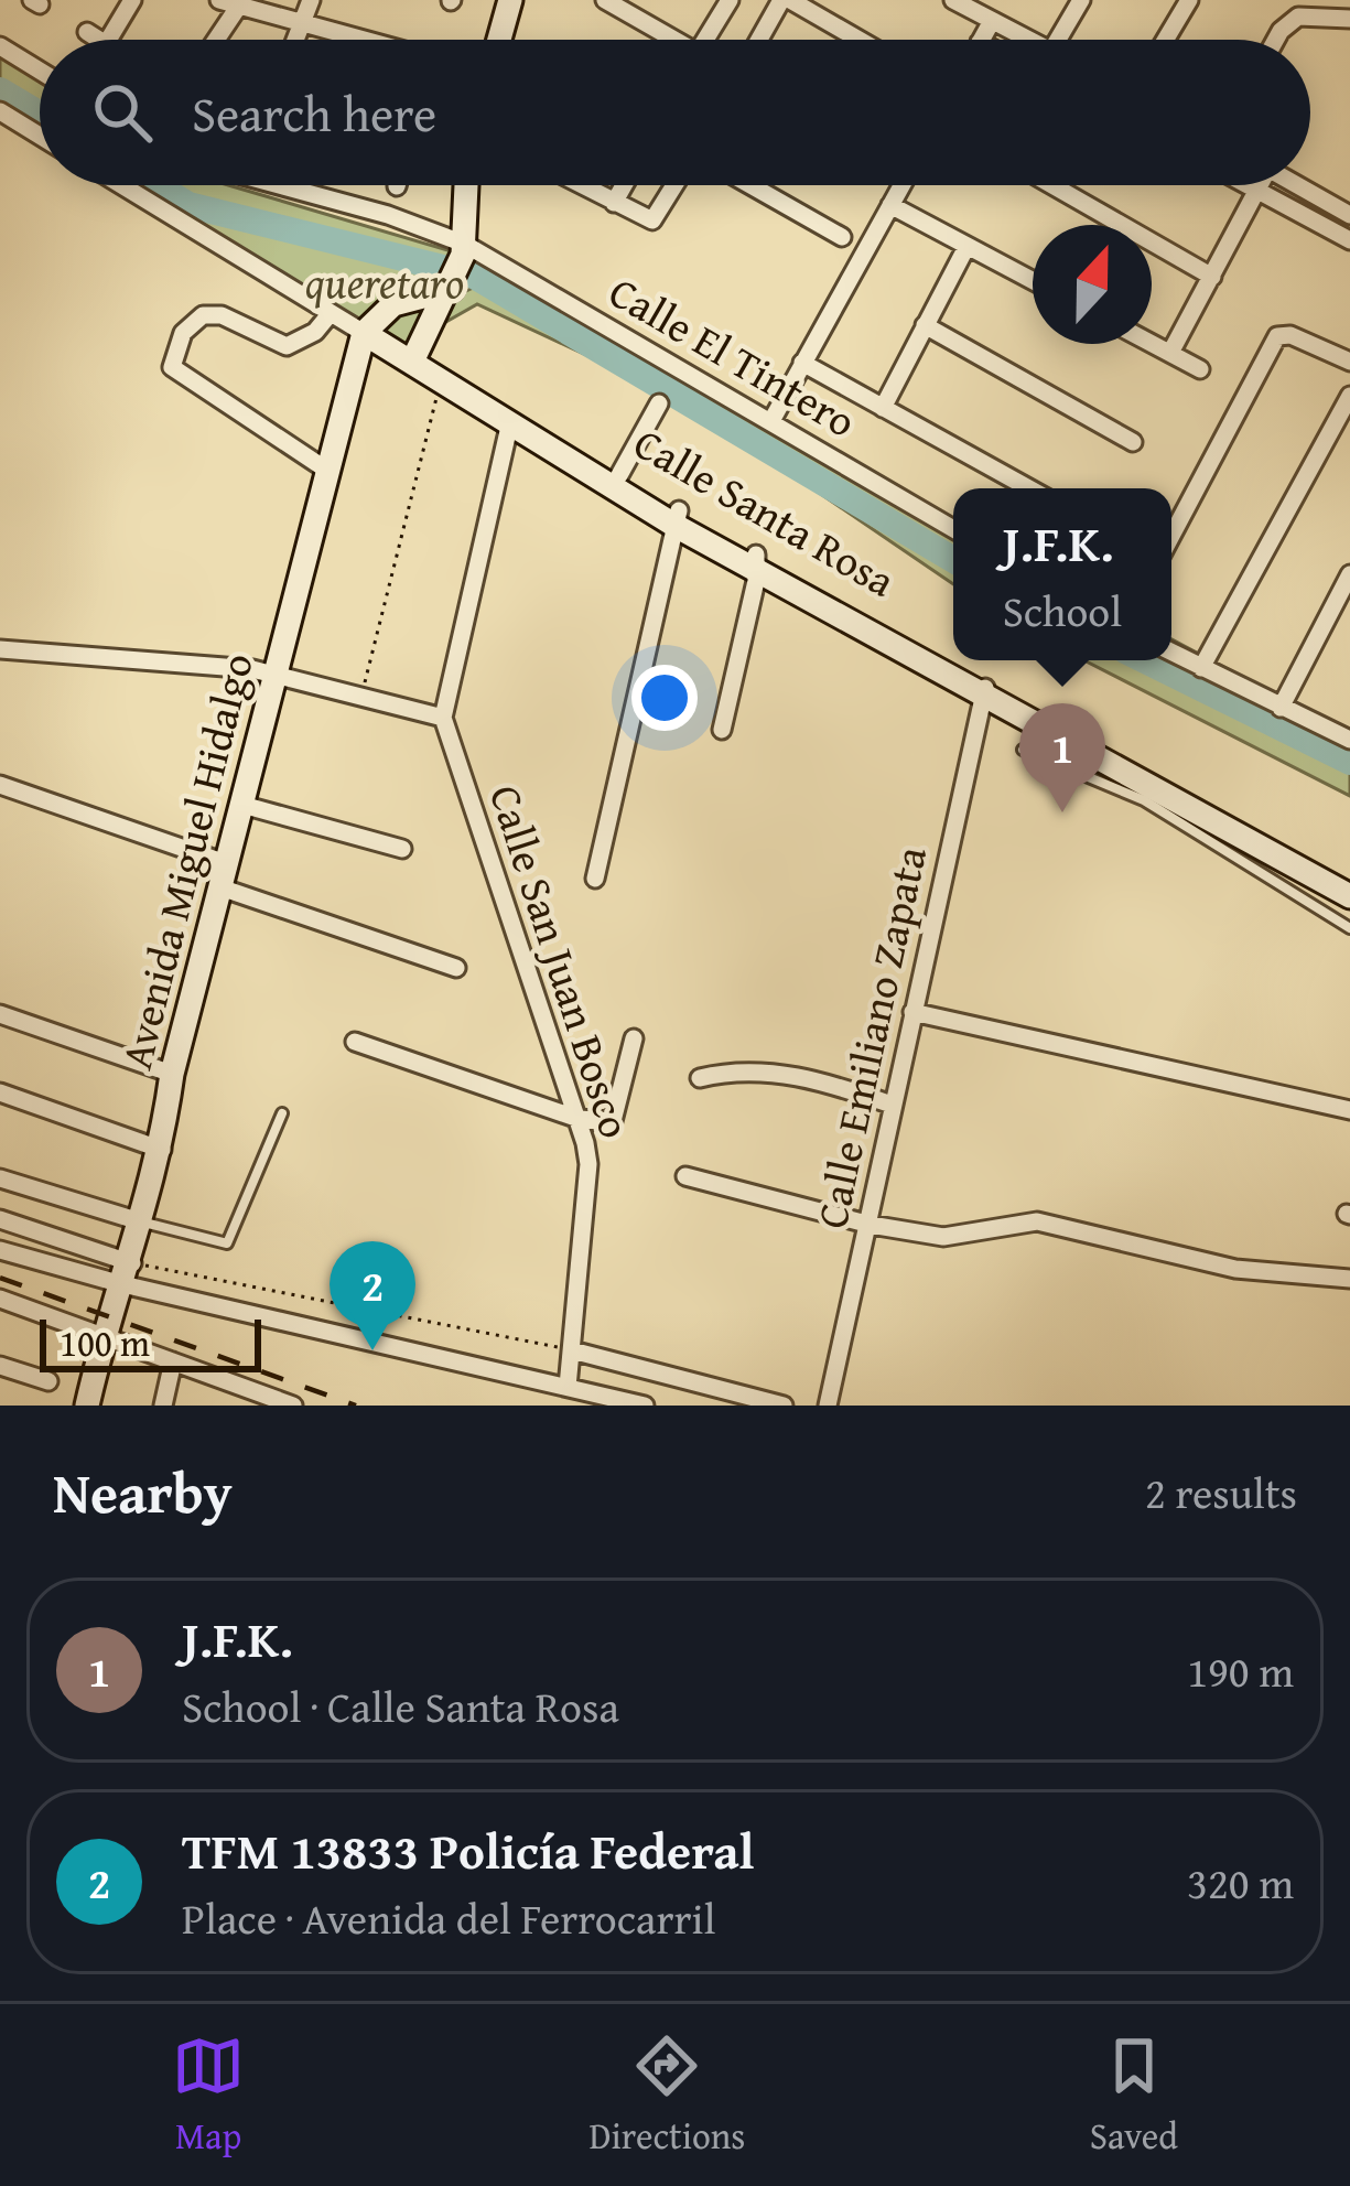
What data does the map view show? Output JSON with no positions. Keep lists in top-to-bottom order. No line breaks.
{"streets":{"street":["Calle El Tintero","Calle Santa Rosa","Avenida Miguel Hidalgo","Calle San Juan Bosco","Calle Emiliano Zapata"]},"crossings":[["Calle Santa Rosa","Avenida Miguel Hidalgo"],["Calle Santa Rosa","Calle Emiliano Zapata"]],"parks":["queretaro"],"scale_bar":"100 m","north":"top","page":{"search":"Search here","popup":["J.F.K.","School"],"pins":["1","2"],"scale":"100 m","heading":["Nearby","2 results"],"list":[{"mark":"1","name":"J.F.K.","note":"School · Calle Santa Rosa","value":"190 m"},{"mark":"2","name":"TFM 13833 Policía Federal","note":"Place · Avenida del Ferrocarril","value":"320 m"}],"nav":["Map","Directions","Saved"]}}
